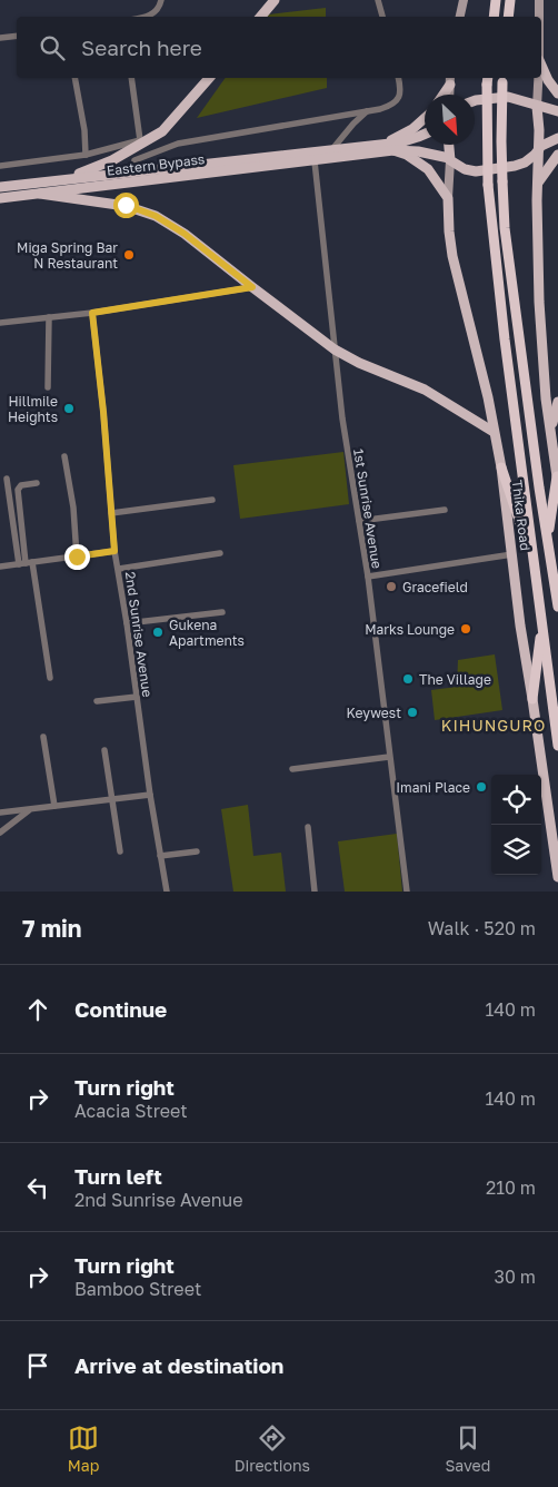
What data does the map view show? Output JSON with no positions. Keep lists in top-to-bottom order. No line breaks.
{"streets":{"highway":["Thika Road"],"main road":["Eastern Bypass"],"street":["1st Sunrise Avenue","2nd Sunrise Avenue"]},"crossings":[["Eastern Bypass","1st Sunrise Avenue"],["Eastern Bypass","Thika Road"]],"districts":["KIHUNGURO"],"places":["Miga Spring Bar N Restaurant","Hillmile Heights","Gracefield","Marks Lounge","Gukena Apartments","The Village","Keywest","Imani Place"],"north":"bottom right","page":{"search":"Search here","heading":["7 min","Walk · 520 m"],"list":[["Continue","140 m"],["Turn right","Acacia Street","140 m"],["Turn left","2nd Sunrise Avenue","210 m"],["Turn right","Bamboo Street","30 m"],"Arrive at destination"],"nav":["Map","Directions","Saved"]}}
